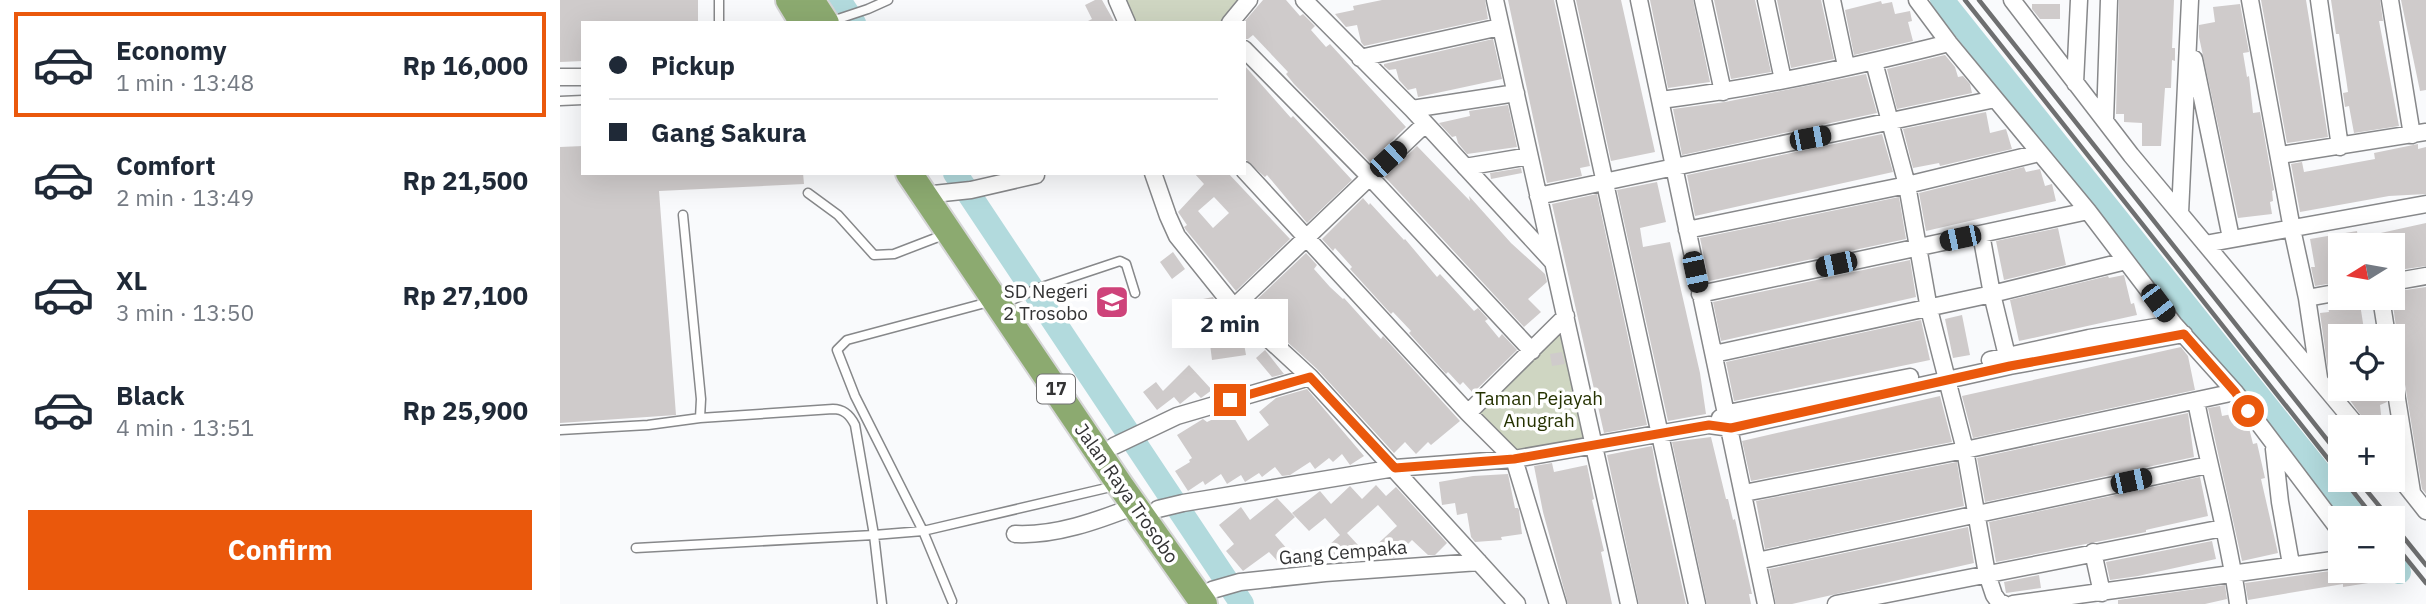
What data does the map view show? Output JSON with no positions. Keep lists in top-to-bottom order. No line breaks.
{"streets":{"highway":["17","Jalan Raya Trosobo"],"street":["Gang Cempaka"]},"crossings":[["Jalan Raya Trosobo","Gang Cempaka"]],"parks":["Taman Pejayah Anugrah"],"places":{"school or university":["SD Negeri 2 Trosobo"]},"north":"left","page":{"list":[{"name":"Economy","note":"1 min · 13:48","value":"Rp 16,000"},{"name":"Comfort","note":"2 min · 13:49","value":"Rp 21,500"},{"name":"XL","note":"3 min · 13:50","value":"Rp 27,100"},{"name":"Black","note":"4 min · 13:51","value":"Rp 25,900"}],"banner":["Pickup","Gang Sakura"],"map_buttons":["+","−"],"bubble":"2 min","buttons":"Confirm"}}
